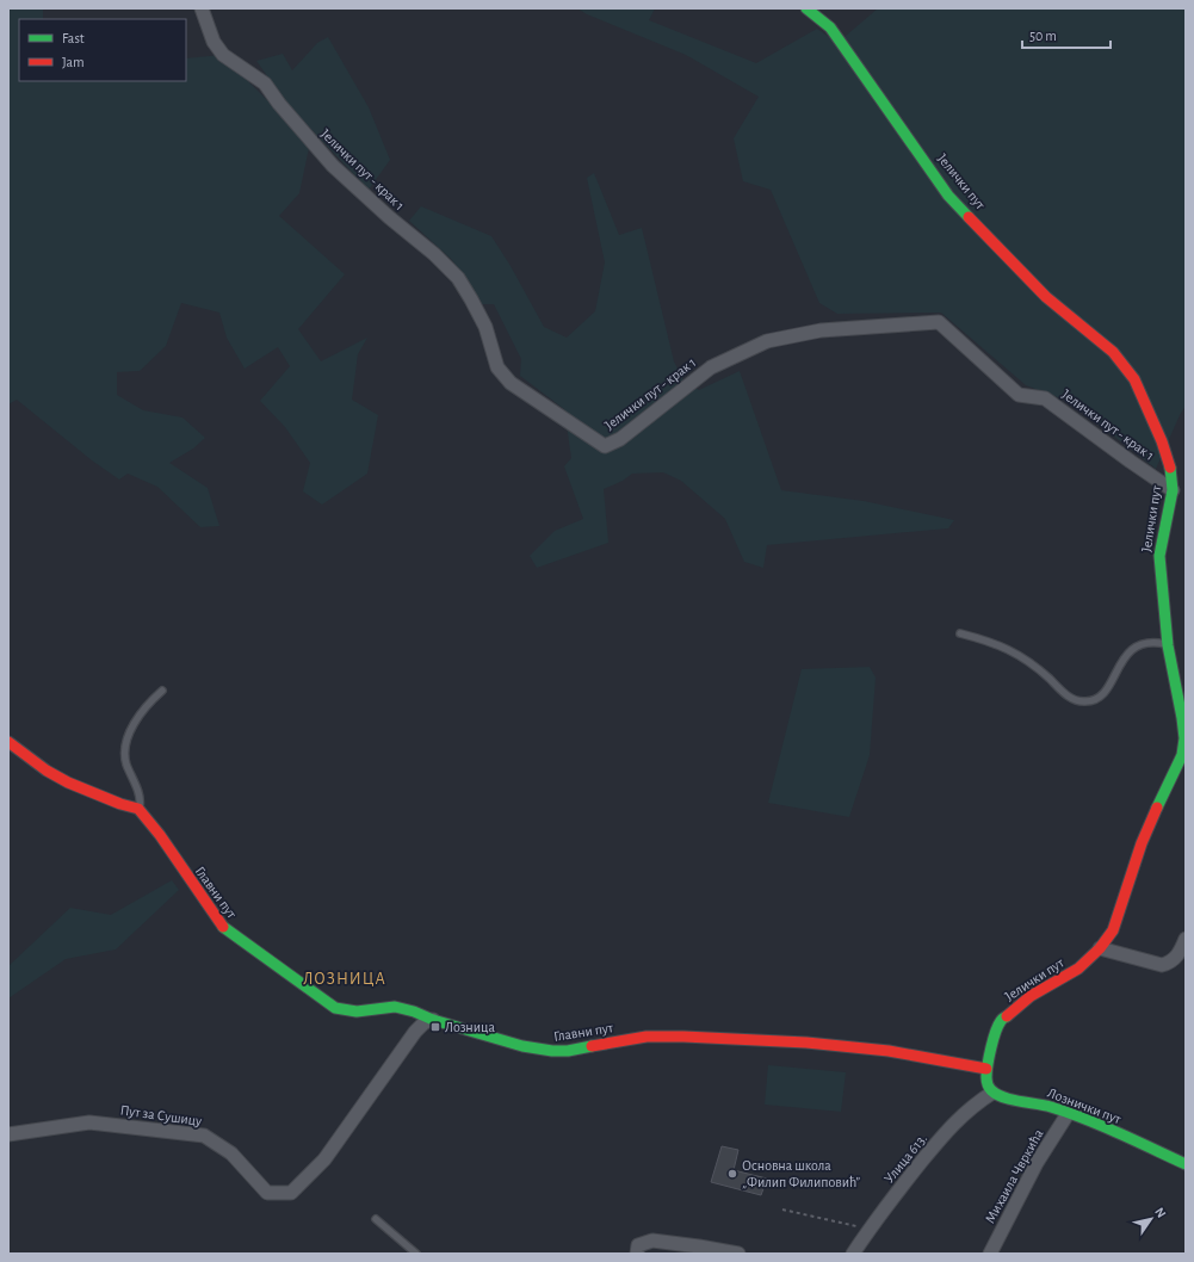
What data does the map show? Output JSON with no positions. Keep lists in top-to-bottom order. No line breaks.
{"streets":{"street":["Јелички пут - крак 1","Јелички пут","Главни пут","Лознички пут","Пут за Сушицу","Улица 613.","Михаила Чвркића"]},"crossings":[["Јелички пут - крак 1","Јелички пут"],["Јелички пут","Главни пут"],["Главни пут","Пут за Сушицу"],["Лознички пут","Улица 613."],["Лознички пут","Михаила Чвркића"]],"districts":["ЛОЗНИЦА"],"places":{"transit":["Лозница"],"other":["Основна школа „Филип Филиповић”"]},"legend":["Fast","Jam"],"scale_bar":"50 m","north":"top right"}
